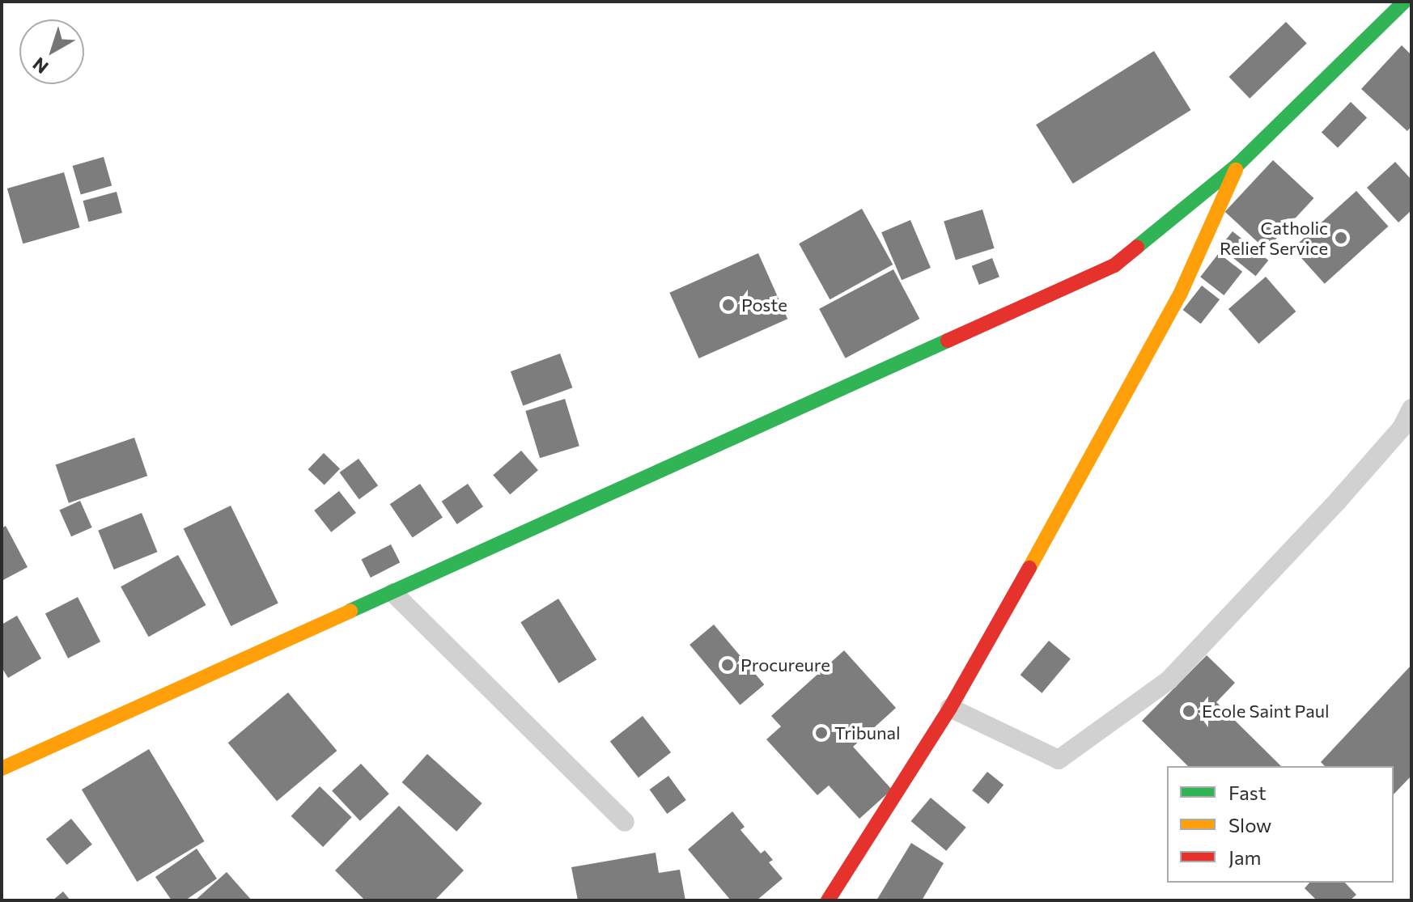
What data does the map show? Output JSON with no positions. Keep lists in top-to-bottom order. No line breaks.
{"places":["Catholic Relief Service","Poste","Procureure","Ecole Saint Paul","Tribunal"],"legend":["Fast","Slow","Jam"],"north":"bottom left"}
